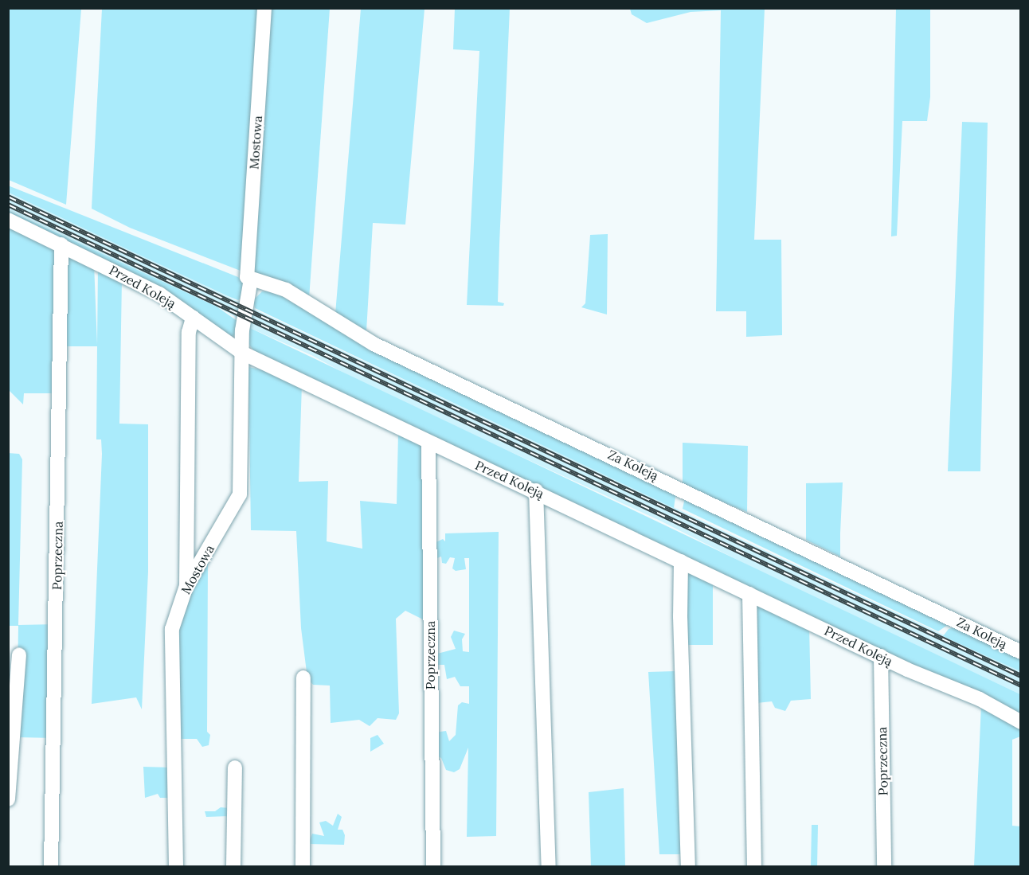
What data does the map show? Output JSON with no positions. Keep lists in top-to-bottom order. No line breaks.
{"streets":{"street":["Mostowa","Przed Koleją","Za Koleją","Poprzeczna"]},"crossings":[["Mostowa","Przed Koleją"],["Mostowa","Za Koleją"],["Przed Koleją","Poprzeczna"]]}
